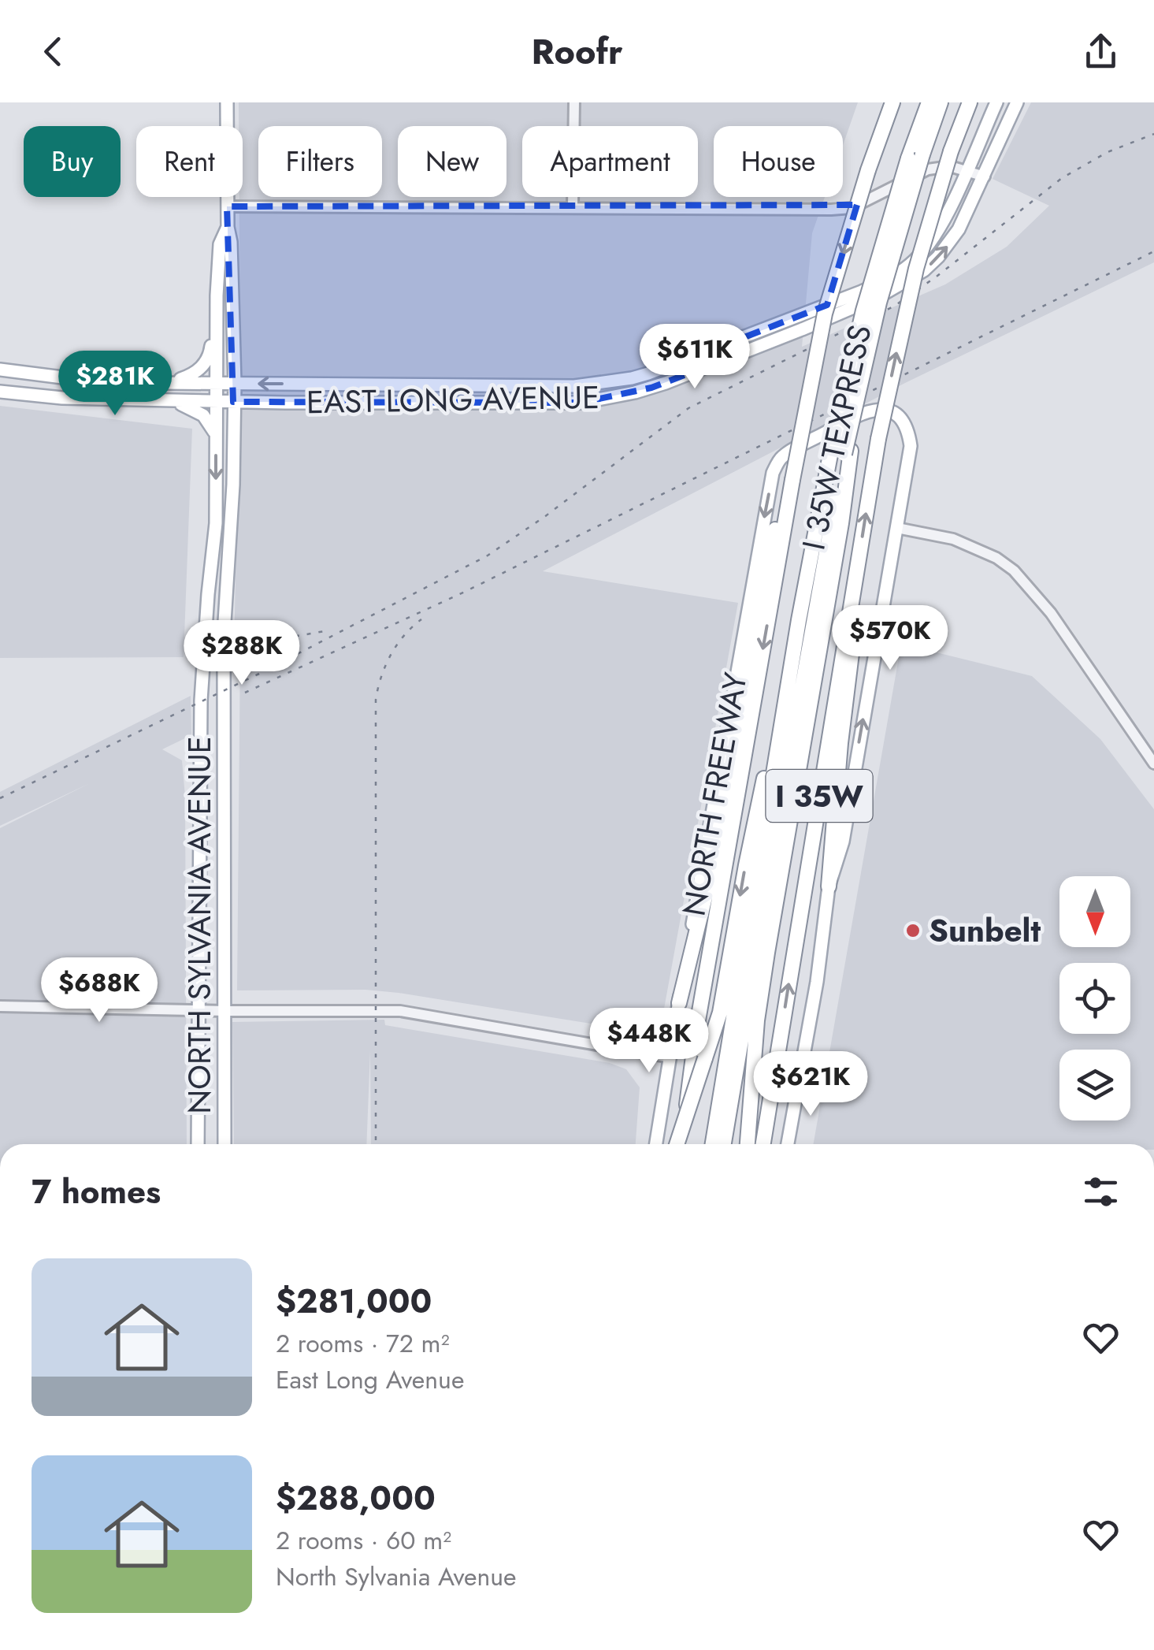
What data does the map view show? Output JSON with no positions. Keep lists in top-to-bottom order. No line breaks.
{"streets":{"highway":["I 35W TEXPRESS","NORTH FREEWAY","I 35W"],"main road":["EAST LONG AVENUE","NORTH SYLVANIA AVENUE"]},"crossings":[["EAST LONG AVENUE","NORTH SYLVANIA AVENUE"]],"places":["Sunbelt"],"north":"bottom","page":{"header":"Roofr","chip":["Buy","Rent","Filters","New","Apartment","House"],"price":["$611K","$281K","$570K","$288K","$688K","$448K","$621K"],"heading":"7 homes","list":[{"name":"$281,000","note":"2 rooms · 72 m² · East Long Avenue"},{"name":"$288,000","note":"2 rooms · 60 m² · North Sylvania Avenue"}]}}
